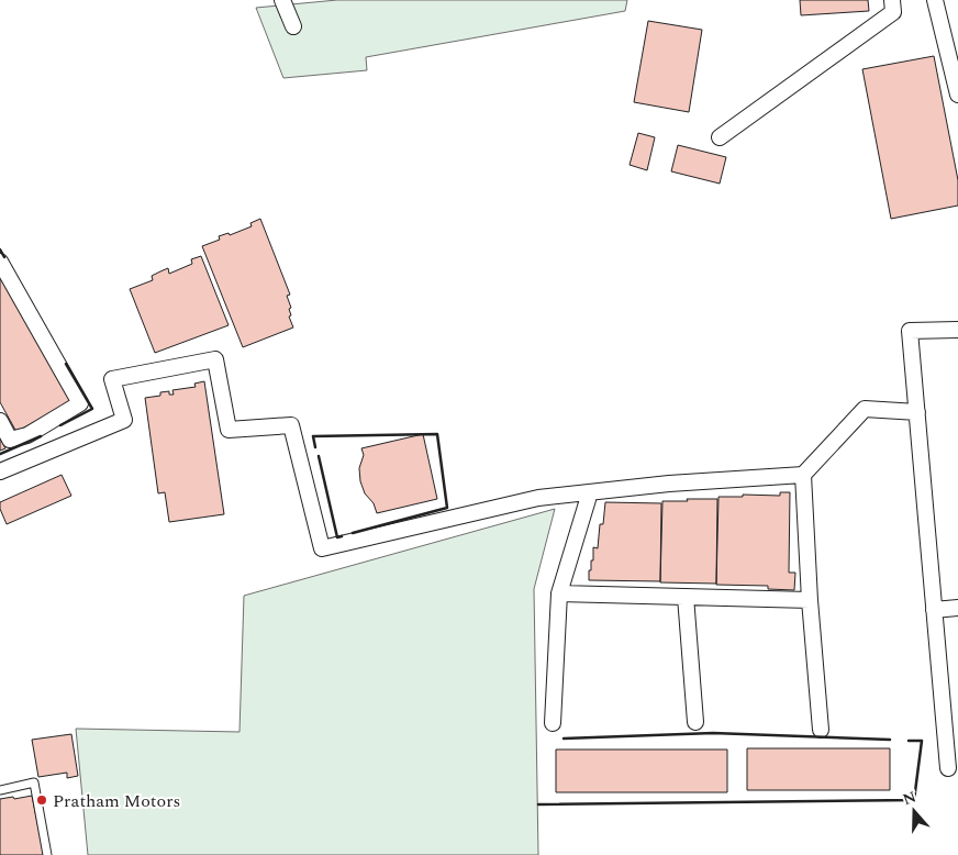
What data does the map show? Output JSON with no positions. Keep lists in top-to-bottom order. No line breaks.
{"places":["Pratham Motors"],"north":"top"}
